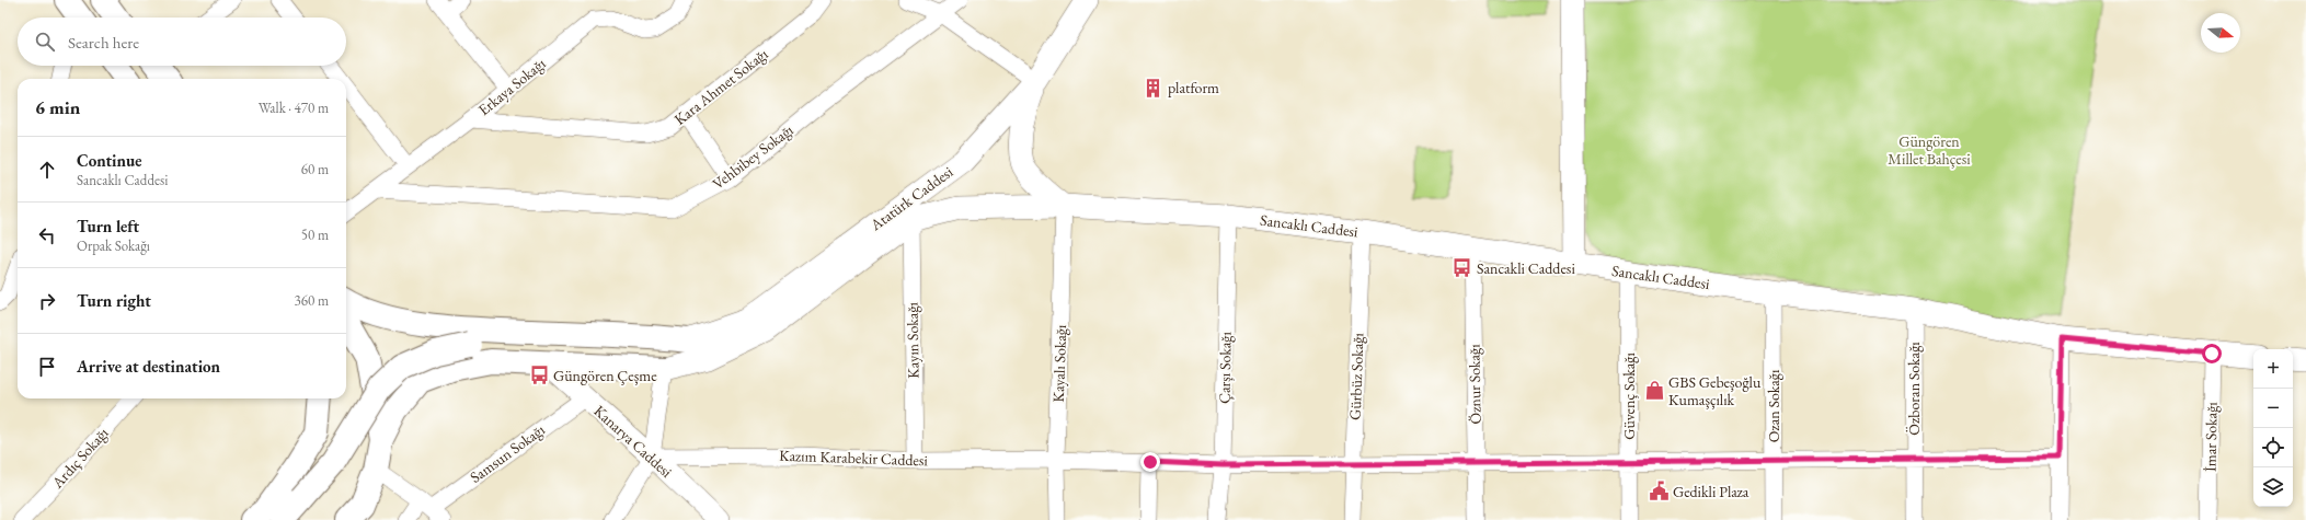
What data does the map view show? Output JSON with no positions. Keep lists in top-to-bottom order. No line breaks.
{"streets":{"main road":["Atatürk Caddesi","Sancaklı Caddesi"],"street":["Erkaya Sokağı","Kara Ahmet Sokağı","Vehbibey Sokağı","Kayın Sokağı","Kayalı Sokağı","Çarşı Sokağı","Gürbüz Sokağı","Öznur Sokağı","Özboran Sokağı","Güvenç Sokağı","Ozan Sokağı","İmar Sokağı","Kanarya Caddesi","Samsun Sokağı","Ardıç Sokağı","Kazım Karabekir Caddesi"]},"crossings":[["Erkaya Sokağı","Kara Ahmet Sokağı"],["Erkaya Sokağı","Vehbibey Sokağı"],["Atatürk Caddesi","Sancaklı Caddesi"],["Atatürk Caddesi","Kayın Sokağı"],["Sancaklı Caddesi","Kayın Sokağı"],["Sancaklı Caddesi","Kayalı Sokağı"],["Sancaklı Caddesi","Çarşı Sokağı"],["Sancaklı Caddesi","Gürbüz Sokağı"],["Sancaklı Caddesi","Öznur Sokağı"],["Sancaklı Caddesi","Özboran Sokağı"],["Sancaklı Caddesi","Güvenç Sokağı"],["Sancaklı Caddesi","Ozan Sokağı"],["Sancaklı Caddesi","İmar Sokağı"],["Kayın Sokağı","Kazım Karabekir Caddesi"],["Kayalı Sokağı","Kazım Karabekir Caddesi"],["Çarşı Sokağı","Kazım Karabekir Caddesi"],["Gürbüz Sokağı","Kazım Karabekir Caddesi"],["Öznur Sokağı","Kazım Karabekir Caddesi"],["Özboran Sokağı","Kazım Karabekir Caddesi"],["Güvenç Sokağı","Kazım Karabekir Caddesi"],["Ozan Sokağı","Kazım Karabekir Caddesi"],["Kanarya Caddesi","Samsun Sokağı"],["Kanarya Caddesi","Kazım Karabekir Caddesi"]],"parks":["Güngören Millet Bahçesi"],"places":{"building":["platform"],"bus stop":["Sancakli Caddesi","Güngören Çeşme"],"shop":["GBS Gebeşoğlu Kumaşçılık"],"public building":["Gedikli Plaza"]},"north":"right","page":{"search":"Search here","heading":["6 min","Walk · 470 m"],"list":[["Continue","Sancaklı Caddesi","60 m"],["Turn left","Orpak Sokağı","50 m"],["Turn right","360 m"],"Arrive at destination"],"map_buttons":["+","−"]}}
